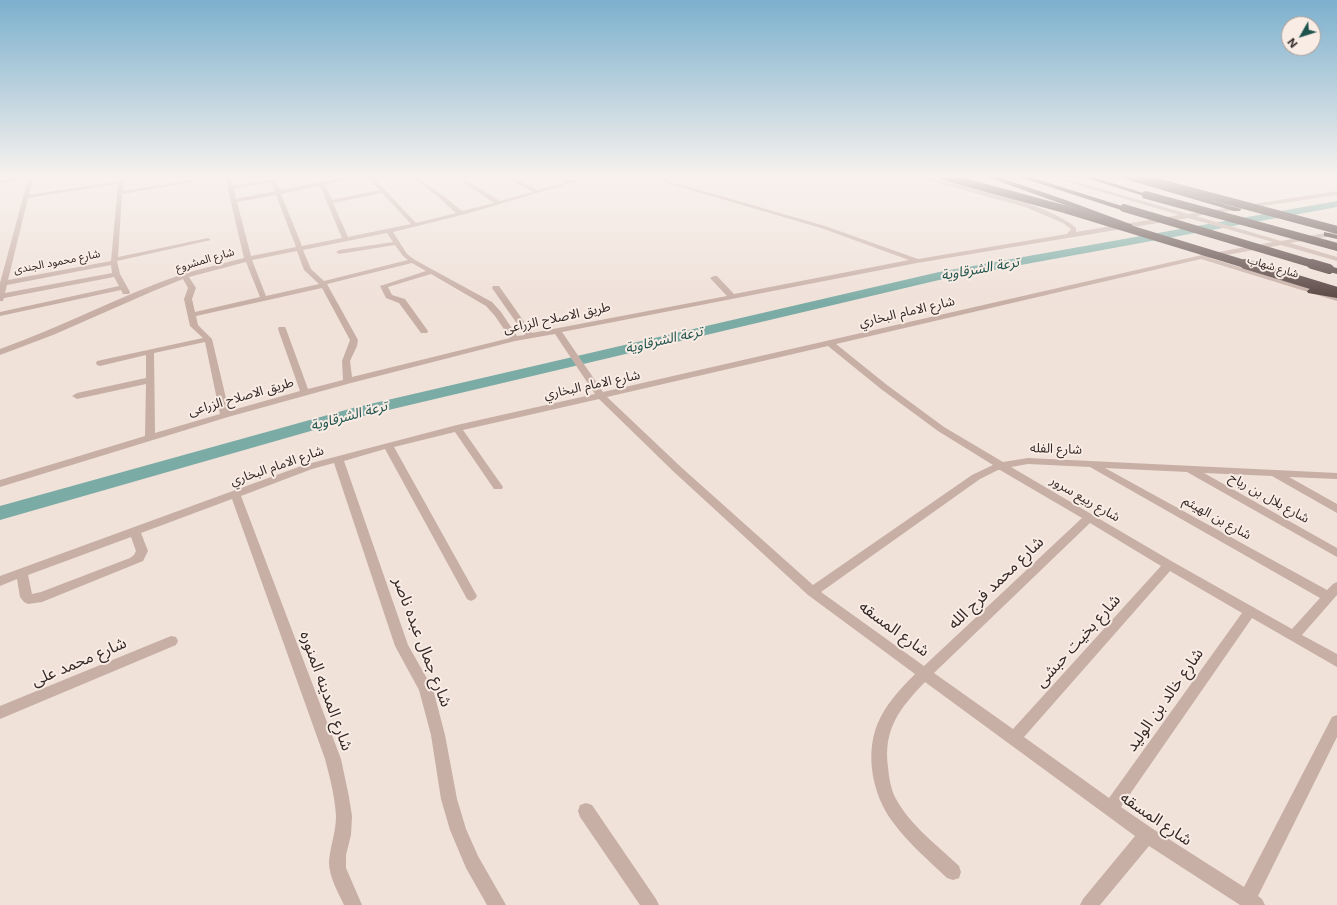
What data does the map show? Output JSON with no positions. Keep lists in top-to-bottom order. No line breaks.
{"streets":{"street":["شارع المشروع","شارع محمود الجندى","شارع شهاب","شارع الامام البخاري","طريق الاصلاح الزراعى","شارع الفله","شارع بلال بن رباح","شارع ربيع سرور","شارع بن الهيثم","شارع محمد فرج الله","شارع المسقه","شارع بخيت حبشى","شارع جمال عبده ناصر","شارع محمد على","شارع المدينه المنوره","شارع خالد بن الوليد"]},"crossings":[["شارع شهاب","شارع الامام البخاري"],["شارع الامام البخاري","شارع ربيع سرور"],["شارع الامام البخاري","شارع المسقه"],["شارع الامام البخاري","شارع جمال عبده ناصر"],["شارع الامام البخاري","شارع المدينه المنوره"],["طريق الاصلاح الزراعى","شارع المسقه"],["شارع الفله","شارع بلال بن رباح"],["شارع الفله","شارع ربيع سرور"],["شارع الفله","شارع بن الهيثم"],["شارع الفله","شارع المسقه"],["شارع ربيع سرور","شارع محمد فرج الله"],["شارع ربيع سرور","شارع بخيت حبشى"],["شارع ربيع سرور","شارع خالد بن الوليد"],["شارع محمد فرج الله","شارع المسقه"],["شارع المسقه","شارع بخيت حبشى"],["شارع المسقه","شارع خالد بن الوليد"]],"water":["ترعة الشرقاوية"],"north":"bottom left"}
